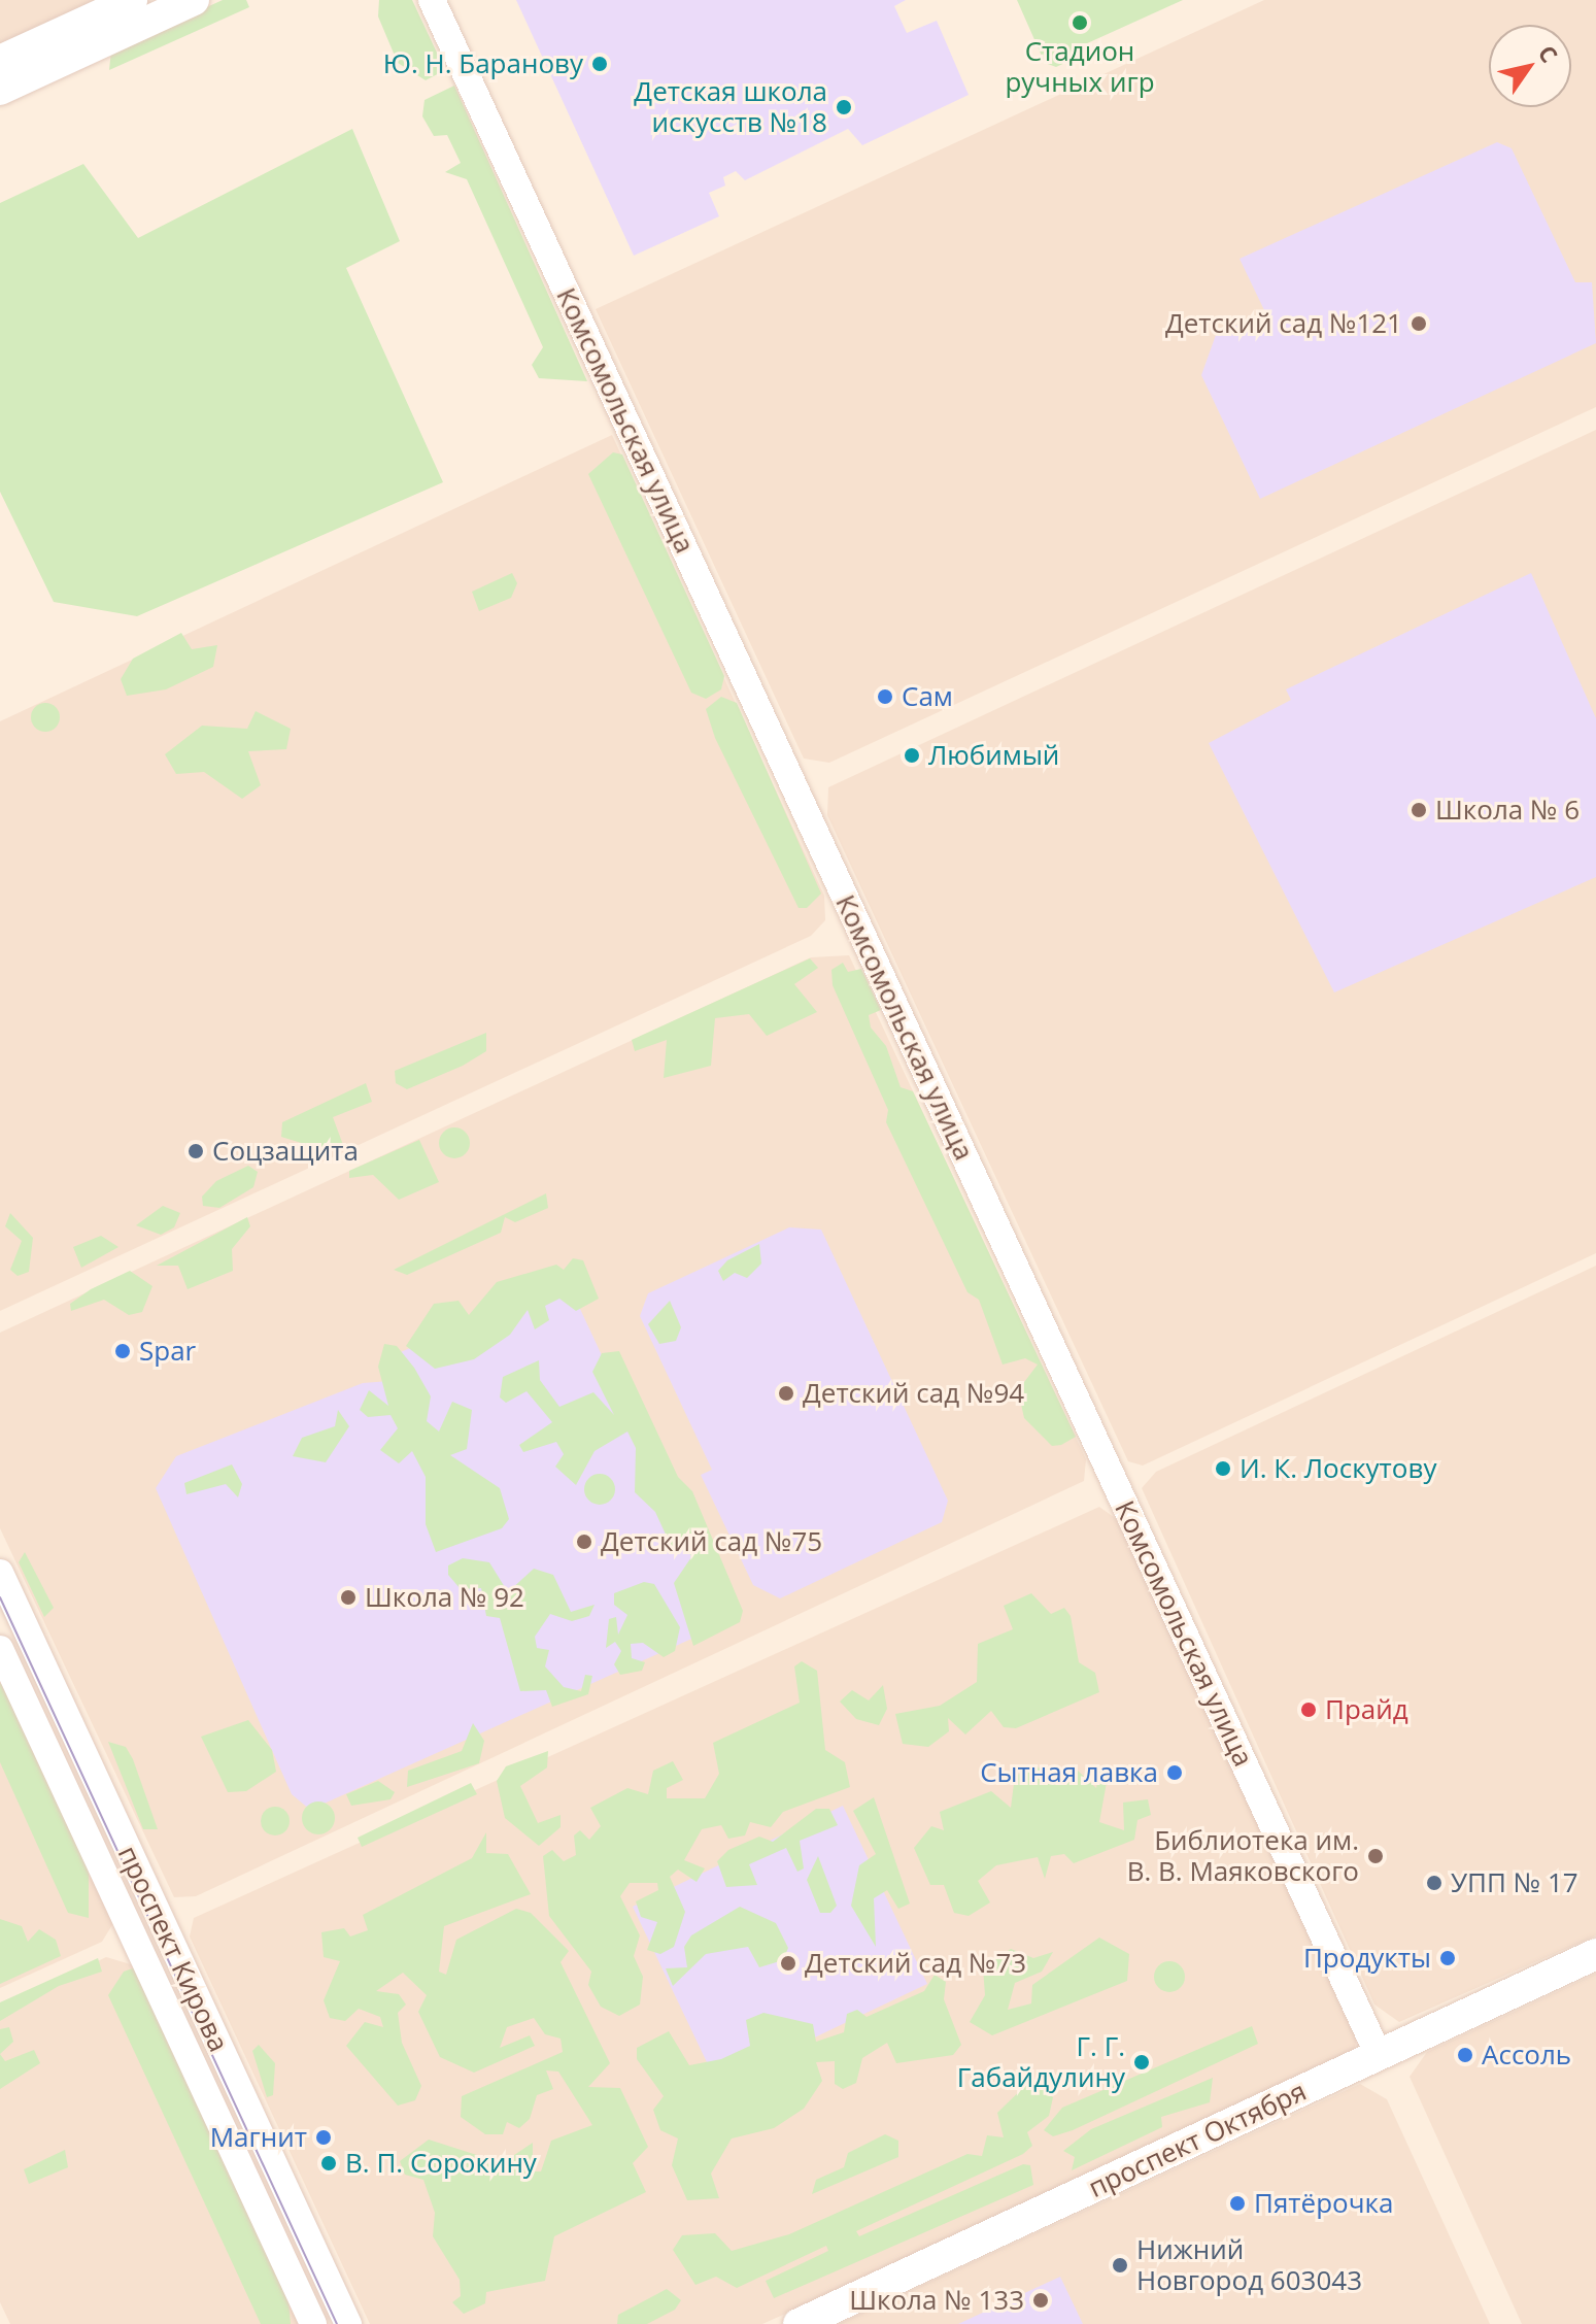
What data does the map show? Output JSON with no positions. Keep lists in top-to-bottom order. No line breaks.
{"streets":{"main road":["проспект Октября"],"street":["Комсомольская улица","проспект Кирова"]},"crossings":[["Комсомольская улица","проспект Октября"]],"places":["Стадион ручных игр","Ю. Н. Баранову","Детская школа искусств №18","Детский сад №121","Сам","Любимый","Школа № 6","Соцзащита","Spar","Детский сад №94","И. К. Лоскутову","Детский сад №75","Школа № 92","Прайд","Сытная лавка","Библиотека им. В. В. Маяковского","УПП № 17","Продукты","Детский сад №73","Ассоль","Г. Г. Габайдулину","Магнит","В. П. Сорокину","Пятёрочка","Нижний Новгород 603043","Школа № 133"],"north":"top right"}
